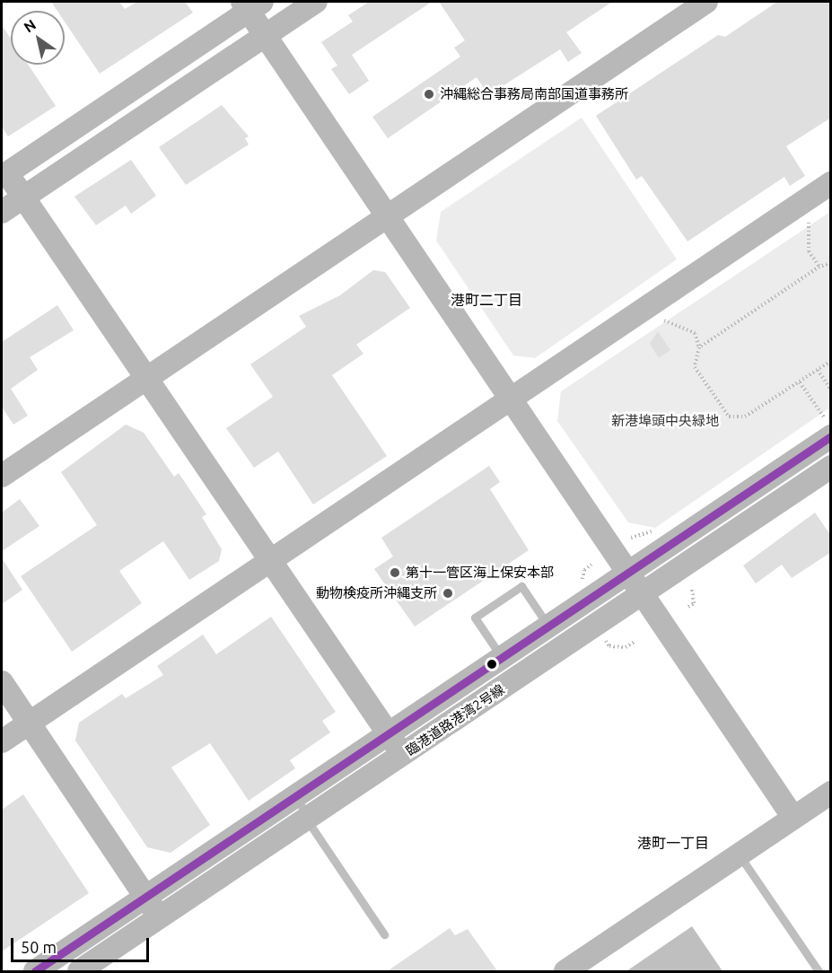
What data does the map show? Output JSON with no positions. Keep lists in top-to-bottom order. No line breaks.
{"streets":{"street":["臨港道路港湾2号線"]},"districts":["港町二丁目","港町一丁目"],"parks":["新港埠頭中央緑地"],"places":["沖縄総合事務局南部国道事務所","第十一管区海上保安本部","動物検疫所沖縄支所"],"scale_bar":"50 m","north":"top left"}
